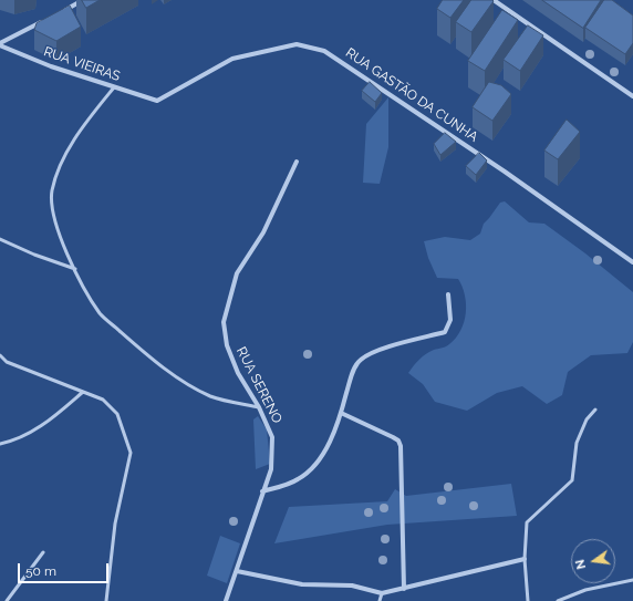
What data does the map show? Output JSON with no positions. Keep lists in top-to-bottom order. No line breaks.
{"streets":{"street":["RUA VIEIRAS","RUA GASTÃO DA CUNHA","RUA SERENO"]},"crossings":[["RUA VIEIRAS","RUA GASTÃO DA CUNHA"]],"scale_bar":"50 m","north":"left"}
